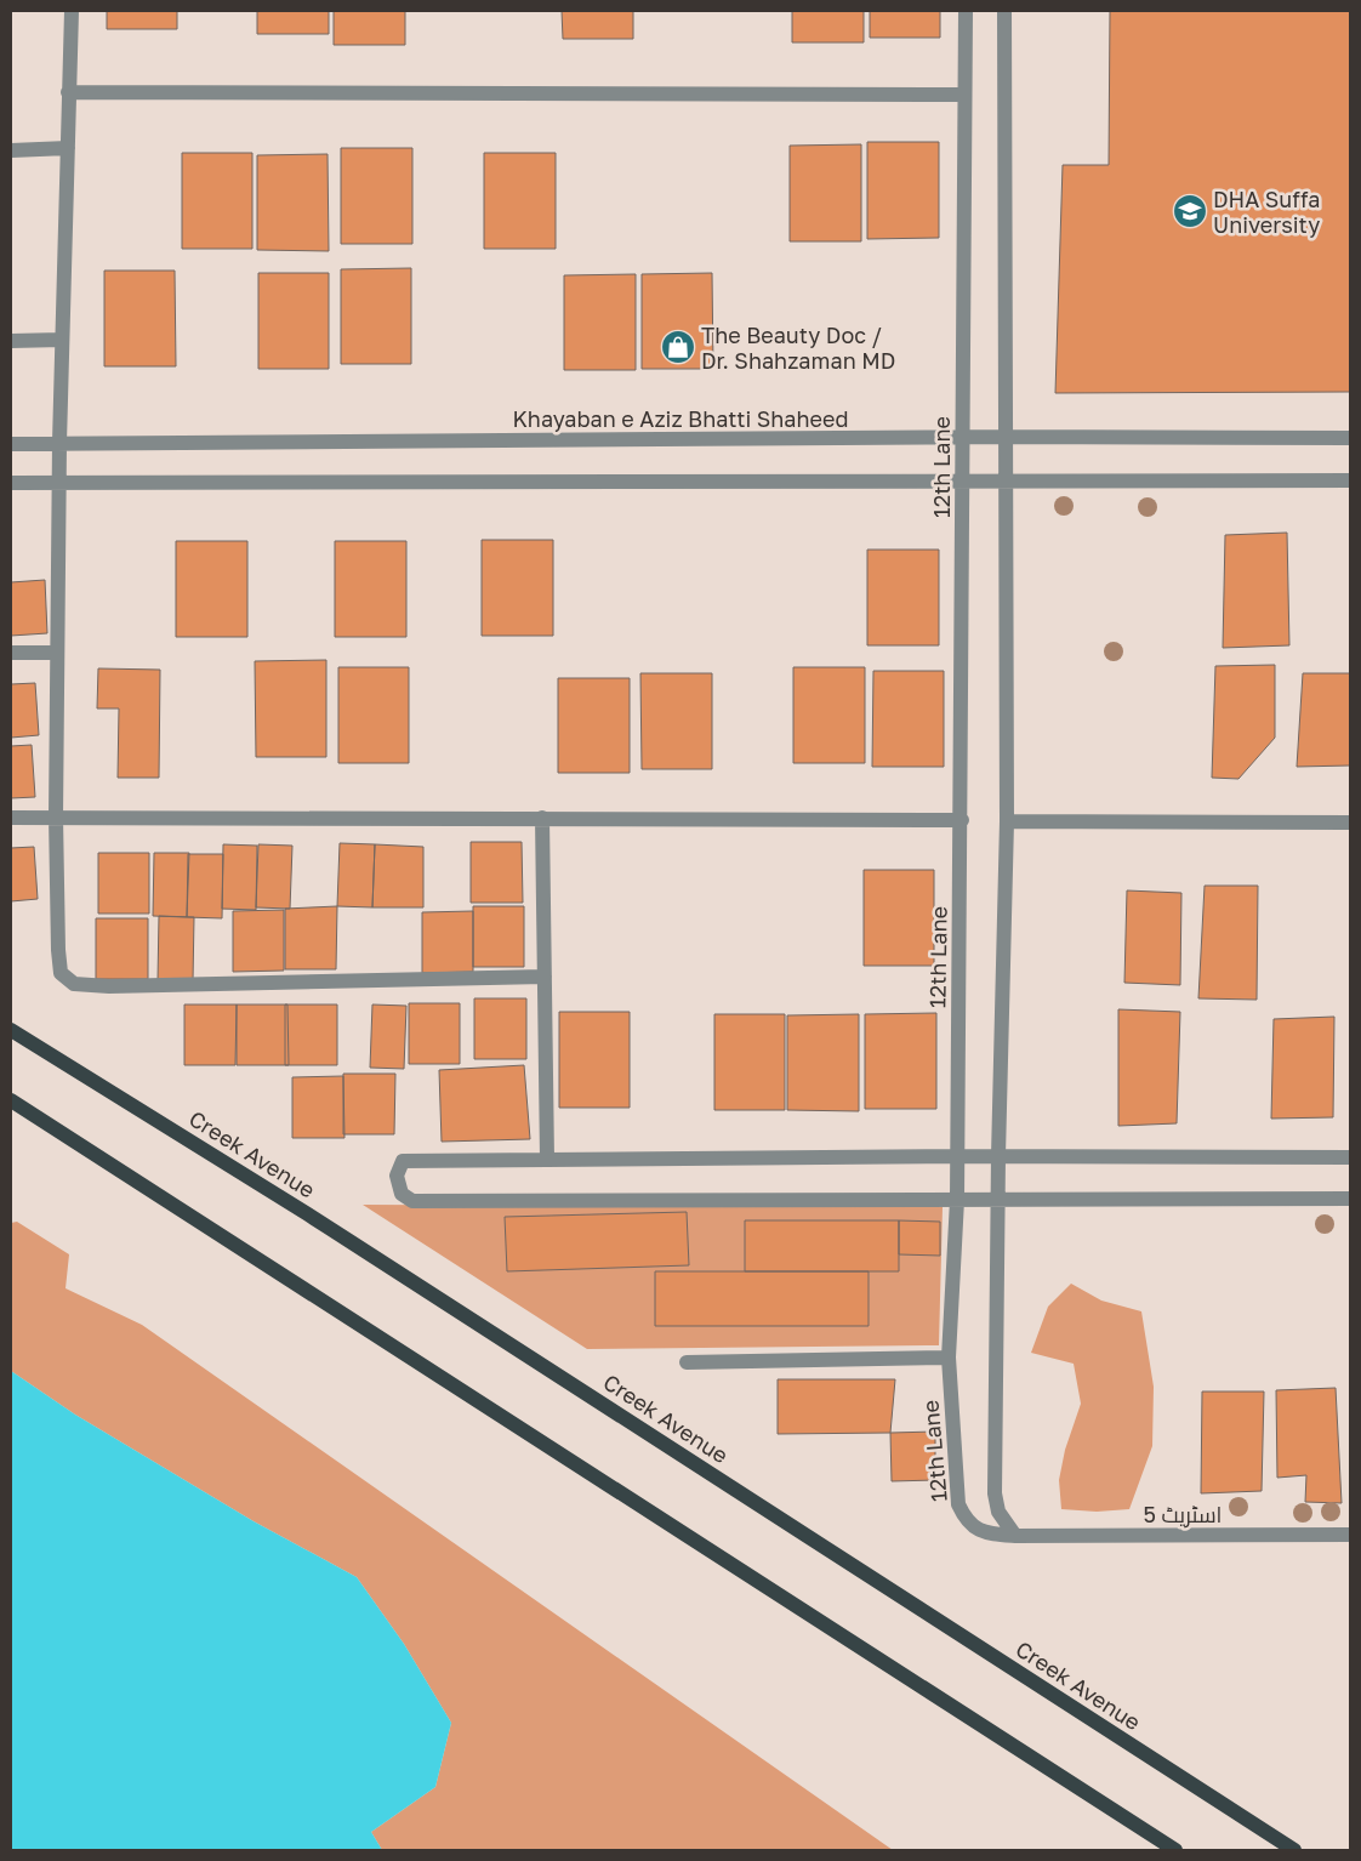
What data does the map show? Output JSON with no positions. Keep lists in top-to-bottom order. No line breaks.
{"streets":{"main road":["Creek Avenue"],"street":["Khayaban e Aziz Bhatti Shaheed","12th Lane","اسٹریٹ 5"]},"crossings":[["Khayaban e Aziz Bhatti Shaheed","12th Lane"],["12th Lane","اسٹریٹ 5"]],"places":{"school or university":["DHA Suffa University"],"shop":["The Beauty Doc / Dr. Shahzaman MD"]}}
